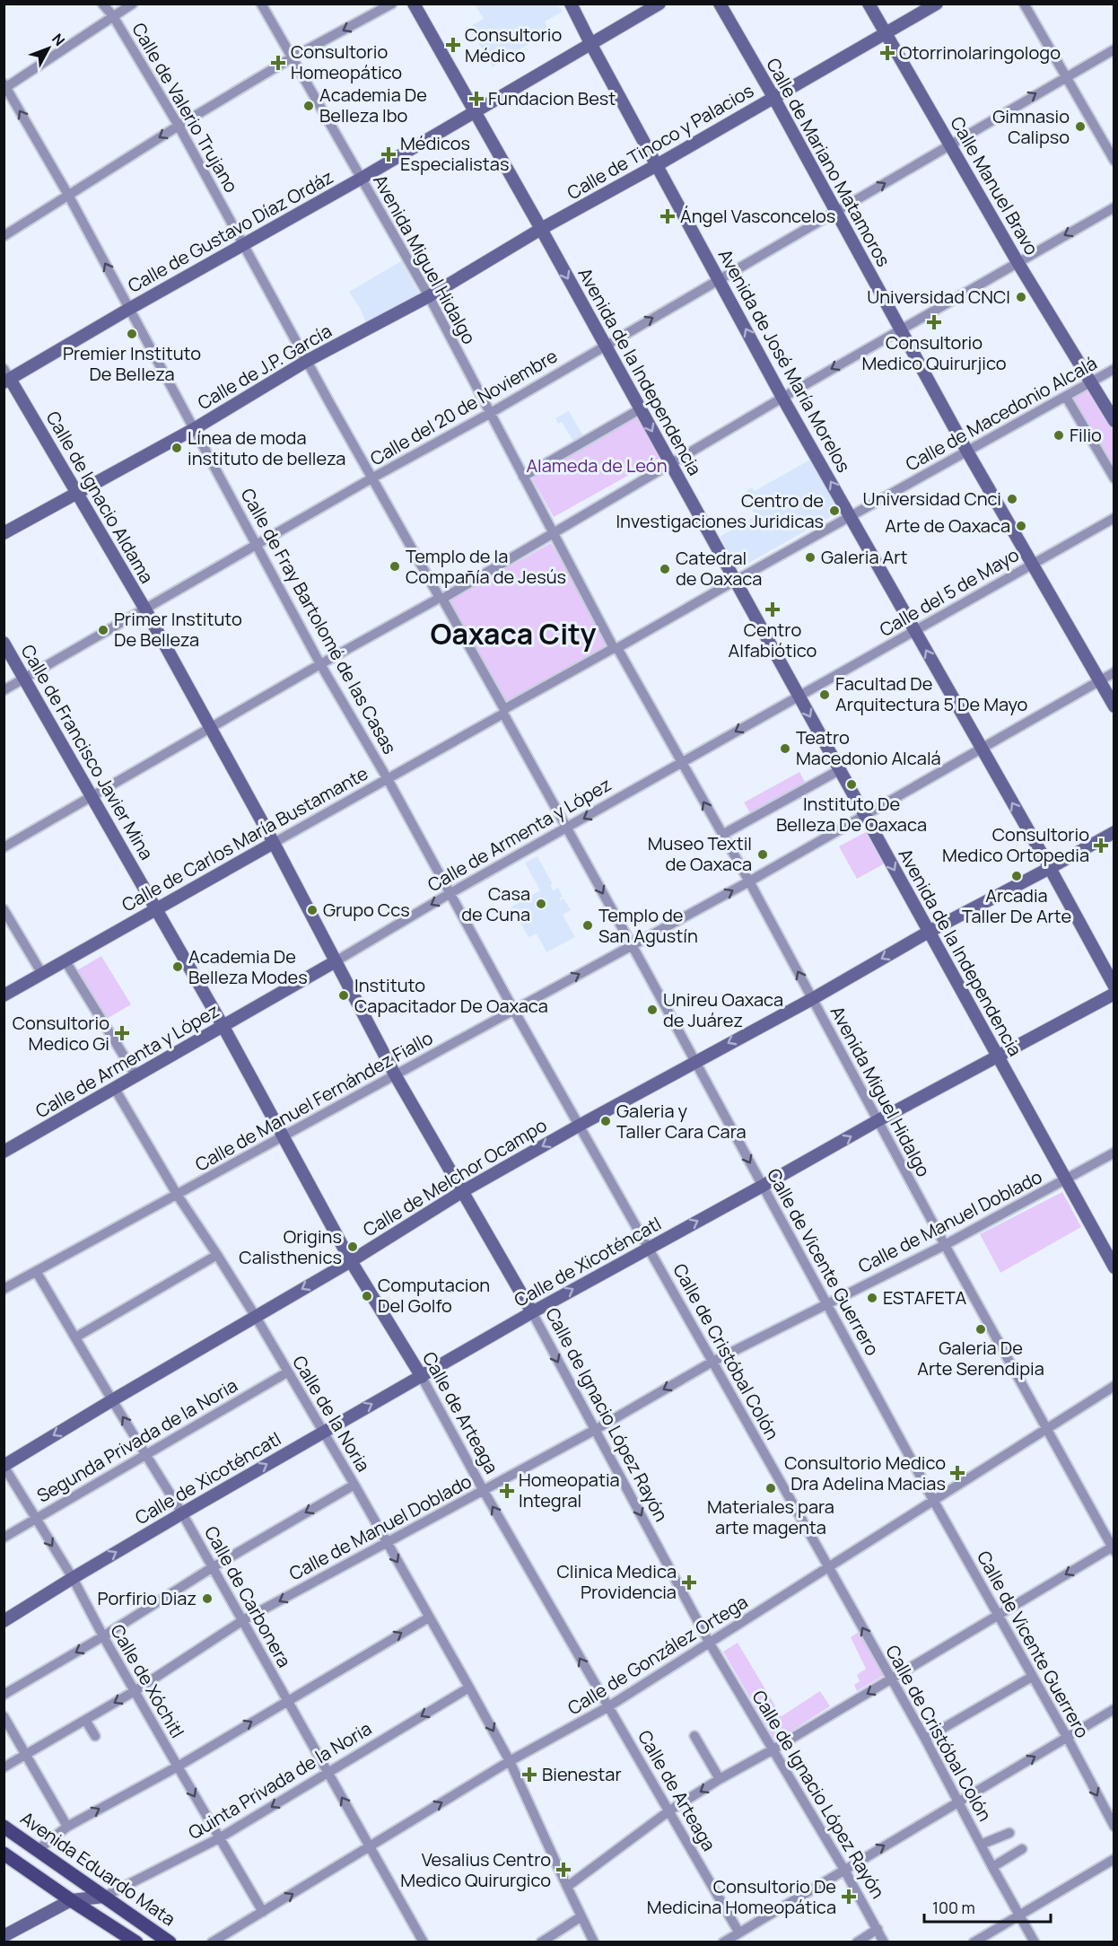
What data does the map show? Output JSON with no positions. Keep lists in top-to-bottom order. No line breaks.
{"streets":{"main road":["Avenida Eduardo Mata"],"street":["Calle de Valerio Trujano","Calle de Tinoco y Palacios","Calle de Mariano Matamoros","Calle Manuel Bravo","Calle de Gustavo Díaz Ordáz","Avenida Miguel Hidalgo","Avenida de José María Morelos","Calle de J.P. García","Avenida de la Independencia","Calle del 20 de Noviembre","Calle de Macedonio Alcalá","Calle de Ignacio Aldama","Calle del 5 de Mayo","Calle de Fray Bartolomé de las Casas","Calle de Francisco Javier Mina","Calle de Armenta y López","Calle de Carlos María Bustamante","Calle de Manuel Fernández Fiallo","Calle de Melchor Ocampo","Calle de Manuel Doblado","Calle de Xicoténcatl","Calle de Vicente Guerrero","Calle de Cristóbal Colón","Calle de Arteaga","Calle de la Noria","Calle de Ignacio López Rayón","Segunda Privada de la Noria","Calle de Carbonera","Calle de González Ortega","Calle de Xóchitl","Quinta Privada de la Noria"]},"crossings":[["Calle de Valerio Trujano","Calle de Gustavo Díaz Ordáz"],["Calle de Valerio Trujano","Calle de J.P. García"],["Calle de Valerio Trujano","Calle del 20 de Noviembre"],["Calle de Valerio Trujano","Calle de Carlos María Bustamante"],["Calle de Valerio Trujano","Calle de Vicente Guerrero"],["Calle de Tinoco y Palacios","Calle de Mariano Matamoros"],["Calle de Tinoco y Palacios","Calle Manuel Bravo"],["Calle de Tinoco y Palacios","Avenida de José María Morelos"],["Calle de Tinoco y Palacios","Calle de J.P. García"],["Calle de Tinoco y Palacios","Avenida de la Independencia"],["Calle de Mariano Matamoros","Calle del 20 de Noviembre"],["Calle de Mariano Matamoros","Calle de Macedonio Alcalá"],["Calle de Mariano Matamoros","Calle del 5 de Mayo"],["Calle de Mariano Matamoros","Calle de Manuel Fernández Fiallo"],["Calle Manuel Bravo","Calle del 20 de Noviembre"],["Calle Manuel Bravo","Calle de Macedonio Alcalá"],["Calle de Gustavo Díaz Ordáz","Avenida Miguel Hidalgo"],["Calle de Gustavo Díaz Ordáz","Avenida de José María Morelos"],["Calle de Gustavo Díaz Ordáz","Avenida de la Independencia"],["Calle de Gustavo Díaz Ordáz","Calle de Ignacio Aldama"],["Calle de Gustavo Díaz Ordáz","Calle de Fray Bartolomé de las Casas"],["Avenida Miguel Hidalgo","Calle de J.P. García"],["Avenida Miguel Hidalgo","Calle del 20 de Noviembre"],["Avenida Miguel Hidalgo","Calle de Macedonio Alcalá"],["Avenida Miguel Hidalgo","Calle de Armenta y López"],["Avenida Miguel Hidalgo","Calle de Carlos María Bustamante"],["Avenida Miguel Hidalgo","Calle de Manuel Fernández Fiallo"],["Avenida Miguel Hidalgo","Calle de Melchor Ocampo"],["Avenida Miguel Hidalgo","Calle de Manuel Doblado"],["Avenida Miguel Hidalgo","Calle de Xicoténcatl"],["Avenida Miguel Hidalgo","Calle de González Ortega"],["Avenida de José María Morelos","Calle del 20 de Noviembre"],["Avenida de José María Morelos","Calle de Macedonio Alcalá"],["Avenida de José María Morelos","Calle del 5 de Mayo"],["Avenida de José María Morelos","Calle de Manuel Fernández Fiallo"],["Avenida de José María Morelos","Calle de Melchor Ocampo"],["Calle de J.P. García","Avenida de la Independencia"],["Calle de J.P. García","Calle de Ignacio Aldama"],["Calle de J.P. García","Calle de Fray Bartolomé de las Casas"],["Avenida de la Independencia","Calle del 20 de Noviembre"],["Avenida de la Independencia","Calle de Macedonio Alcalá"],["Avenida de la Independencia","Calle del 5 de Mayo"],["Avenida de la Independencia","Calle de Armenta y López"],["Avenida de la Independencia","Calle de Manuel Fernández Fiallo"],["Avenida de la Independencia","Calle de Melchor Ocampo"],["Avenida de la Independencia","Calle de Manuel Doblado"],["Avenida de la Independencia","Calle de Xicoténcatl"],["Calle del 20 de Noviembre","Calle de Ignacio Aldama"],["Calle del 20 de Noviembre","Calle de Fray Bartolomé de las Casas"],["Calle del 20 de Noviembre","Calle de Francisco Javier Mina"],["Calle de Macedonio Alcalá","Calle de Carlos María Bustamante"],["Calle de Ignacio Aldama","Calle de Carlos María Bustamante"],["Calle de Ignacio Aldama","Calle de Ignacio López Rayón"],["Calle del 5 de Mayo","Calle de Armenta y López"],["Calle de Fray Bartolomé de las Casas","Calle de Carlos María Bustamante"],["Calle de Fray Bartolomé de las Casas","Calle de Cristóbal Colón"],["Calle de Francisco Javier Mina","Calle de Carlos María Bustamante"],["Calle de Francisco Javier Mina","Calle de Arteaga"],["Calle de Armenta y López","Calle de Vicente Guerrero"],["Calle de Armenta y López","Calle de Cristóbal Colón"],["Calle de Armenta y López","Calle de Arteaga"],["Calle de Armenta y López","Calle de la Noria"],["Calle de Armenta y López","Calle de Ignacio López Rayón"],["Calle de Carlos María Bustamante","Calle de Vicente Guerrero"],["Calle de Carlos María Bustamante","Calle de Cristóbal Colón"],["Calle de Carlos María Bustamante","Calle de Arteaga"],["Calle de Carlos María Bustamante","Calle de Ignacio López Rayón"],["Calle de Manuel Fernández Fiallo","Calle de Vicente Guerrero"],["Calle de Manuel Fernández Fiallo","Calle de Cristóbal Colón"],["Calle de Manuel Fernández Fiallo","Calle de Arteaga"],["Calle de Manuel Fernández Fiallo","Calle de la Noria"],["Calle de Manuel Fernández Fiallo","Calle de Ignacio López Rayón"],["Calle de Manuel Fernández Fiallo","Calle de Carbonera"],["Calle de Melchor Ocampo","Calle de Vicente Guerrero"],["Calle de Melchor Ocampo","Calle de Cristóbal Colón"],["Calle de Melchor Ocampo","Calle de Arteaga"],["Calle de Melchor Ocampo","Calle de la Noria"],["Calle de Melchor Ocampo","Calle de Ignacio López Rayón"],["Calle de Melchor Ocampo","Calle de Carbonera"],["Calle de Melchor Ocampo","Calle de Xóchitl"],["Calle de Manuel Doblado","Calle de Vicente Guerrero"],["Calle de Manuel Doblado","Calle de Cristóbal Colón"],["Calle de Manuel Doblado","Calle de Arteaga"],["Calle de Manuel Doblado","Calle de la Noria"],["Calle de Manuel Doblado","Calle de Ignacio López Rayón"],["Calle de Manuel Doblado","Calle de Carbonera"],["Calle de Manuel Doblado","Calle de Xóchitl"],["Calle de Xicoténcatl","Calle de Vicente Guerrero"],["Calle de Xicoténcatl","Calle de Cristóbal Colón"],["Calle de Xicoténcatl","Calle de Arteaga"],["Calle de Xicoténcatl","Calle de la Noria"],["Calle de Xicoténcatl","Calle de Ignacio López Rayón"],["Calle de Xicoténcatl","Calle de Carbonera"],["Calle de Xicoténcatl","Calle de Xóchitl"],["Calle de Vicente Guerrero","Calle de González Ortega"],["Calle de Cristóbal Colón","Calle de González Ortega"],["Calle de Arteaga","Calle de González Ortega"],["Calle de la Noria","Segunda Privada de la Noria"],["Calle de la Noria","Calle de González Ortega"],["Calle de la Noria","Quinta Privada de la Noria"],["Calle de Ignacio López Rayón","Calle de González Ortega"],["Segunda Privada de la Noria","Calle de Carbonera"],["Segunda Privada de la Noria","Calle de Xóchitl"],["Calle de Carbonera","Calle de González Ortega"],["Calle de Carbonera","Quinta Privada de la Noria"],["Calle de González Ortega","Calle de Xóchitl"],["Calle de Xóchitl","Quinta Privada de la Noria"],["Quinta Privada de la Noria","Avenida Eduardo Mata"]],"one_way":["Avenida de José María Morelos","Calle de Armenta y López","Calle de Melchor Ocampo"],"districts":["Oaxaca City"],"parks":["Alameda de León"],"places":{"health":["Consultorio Médico","Otorrinolaringologo","Consultorio Homeopático","Fundacion Best","Médicos Especialistas","Ángel Vasconcelos","Consultorio Medico Quirurjico","Centro Alfabiótico","Consultorio Medico Ortopedia","Consultorio Medico Gi","Consultorio Medico Dra Adelina Macias","Homeopatia Integral","Clinica Medica Providencia","Bienestar","Vesalius Centro Medico Quirurgico","Consultorio De Medicina Homeopática"],"other":["Academia De Belleza Ibo","Gimnasio Calipso","Universidad CNCI","Premier Instituto De Belleza","Filio","Línea de moda instituto de belleza","Universidad Cnci","Centro de Investigaciones Juridicas","Arte de Oaxaca","Galeria Art","Templo de la Compañía de Jesús","Catedral de Oaxaca","Primer Instituto De Belleza","Facultad De Arquitectura 5 De Mayo","Teatro Macedonio Alcalá","Instituto De Belleza De Oaxaca","Museo Textil de Oaxaca","Arcadia Taller De Arte","Casa de Cuna","Grupo Ccs","Templo de San Agustín","Academia De Belleza Modes","Instituto Capacitador De Oaxaca","Unireu Oaxaca de Juárez","Galeria y Taller Cara Cara","Origins Calisthenics","Computacion Del Golfo","ESTAFETA","Galeria De Arte Serendipia","Materiales para arte magenta","Porfirio Diaz"]},"scale_bar":"100 m","north":"top right"}
